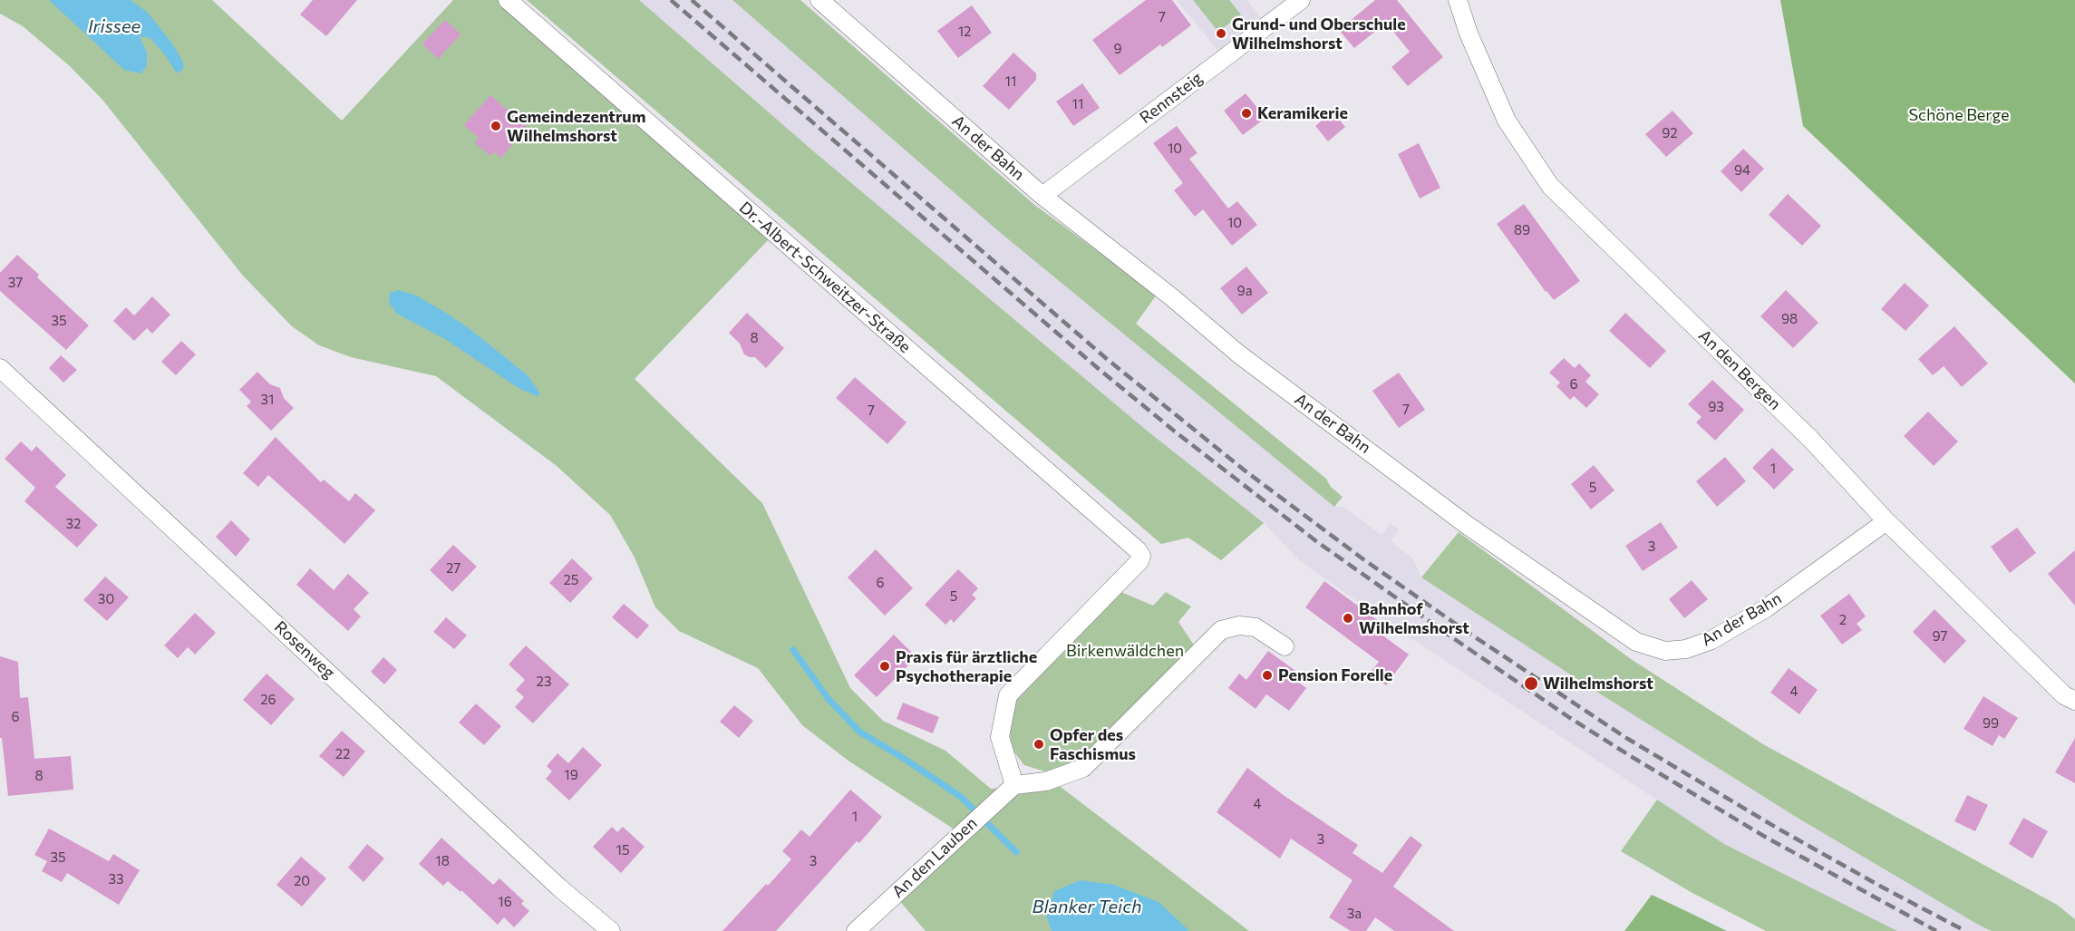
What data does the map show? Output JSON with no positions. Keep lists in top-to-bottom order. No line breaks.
{"streets":{"street":["Rennsteig","An der Bahn","Dr.-Albert-Schweitzer-Straße","An den Bergen","Rosenweg","An den Lauben"]},"crossings":[["Rennsteig","An der Bahn"],["An der Bahn","An den Bergen"],["Dr.-Albert-Schweitzer-Straße","An den Lauben"]],"water":["Irissee","Blanker Teich"],"parks":["Schöne Berge","Birkenwäldchen"],"places":["Grund- und Oberschule Wilhelmshorst","Keramikerie","Gemeindezentrum Wilhelmshorst","Bahnhof Wilhelmshorst","Praxis für ärztliche Psychotherapie","Pension Forelle","Wilhelmshorst","Opfer des Faschismus"],"house_numbers":["7","12","9","11","11","92","10","94","10","89","37","9a","98","35","8","6","31","93","7","7","1","5","32","3","27","25","6","5","30","2","97","23","4","26","6","99","22","19","8","4","1","3","15","35","18","3","33","20","16","3a"]}
